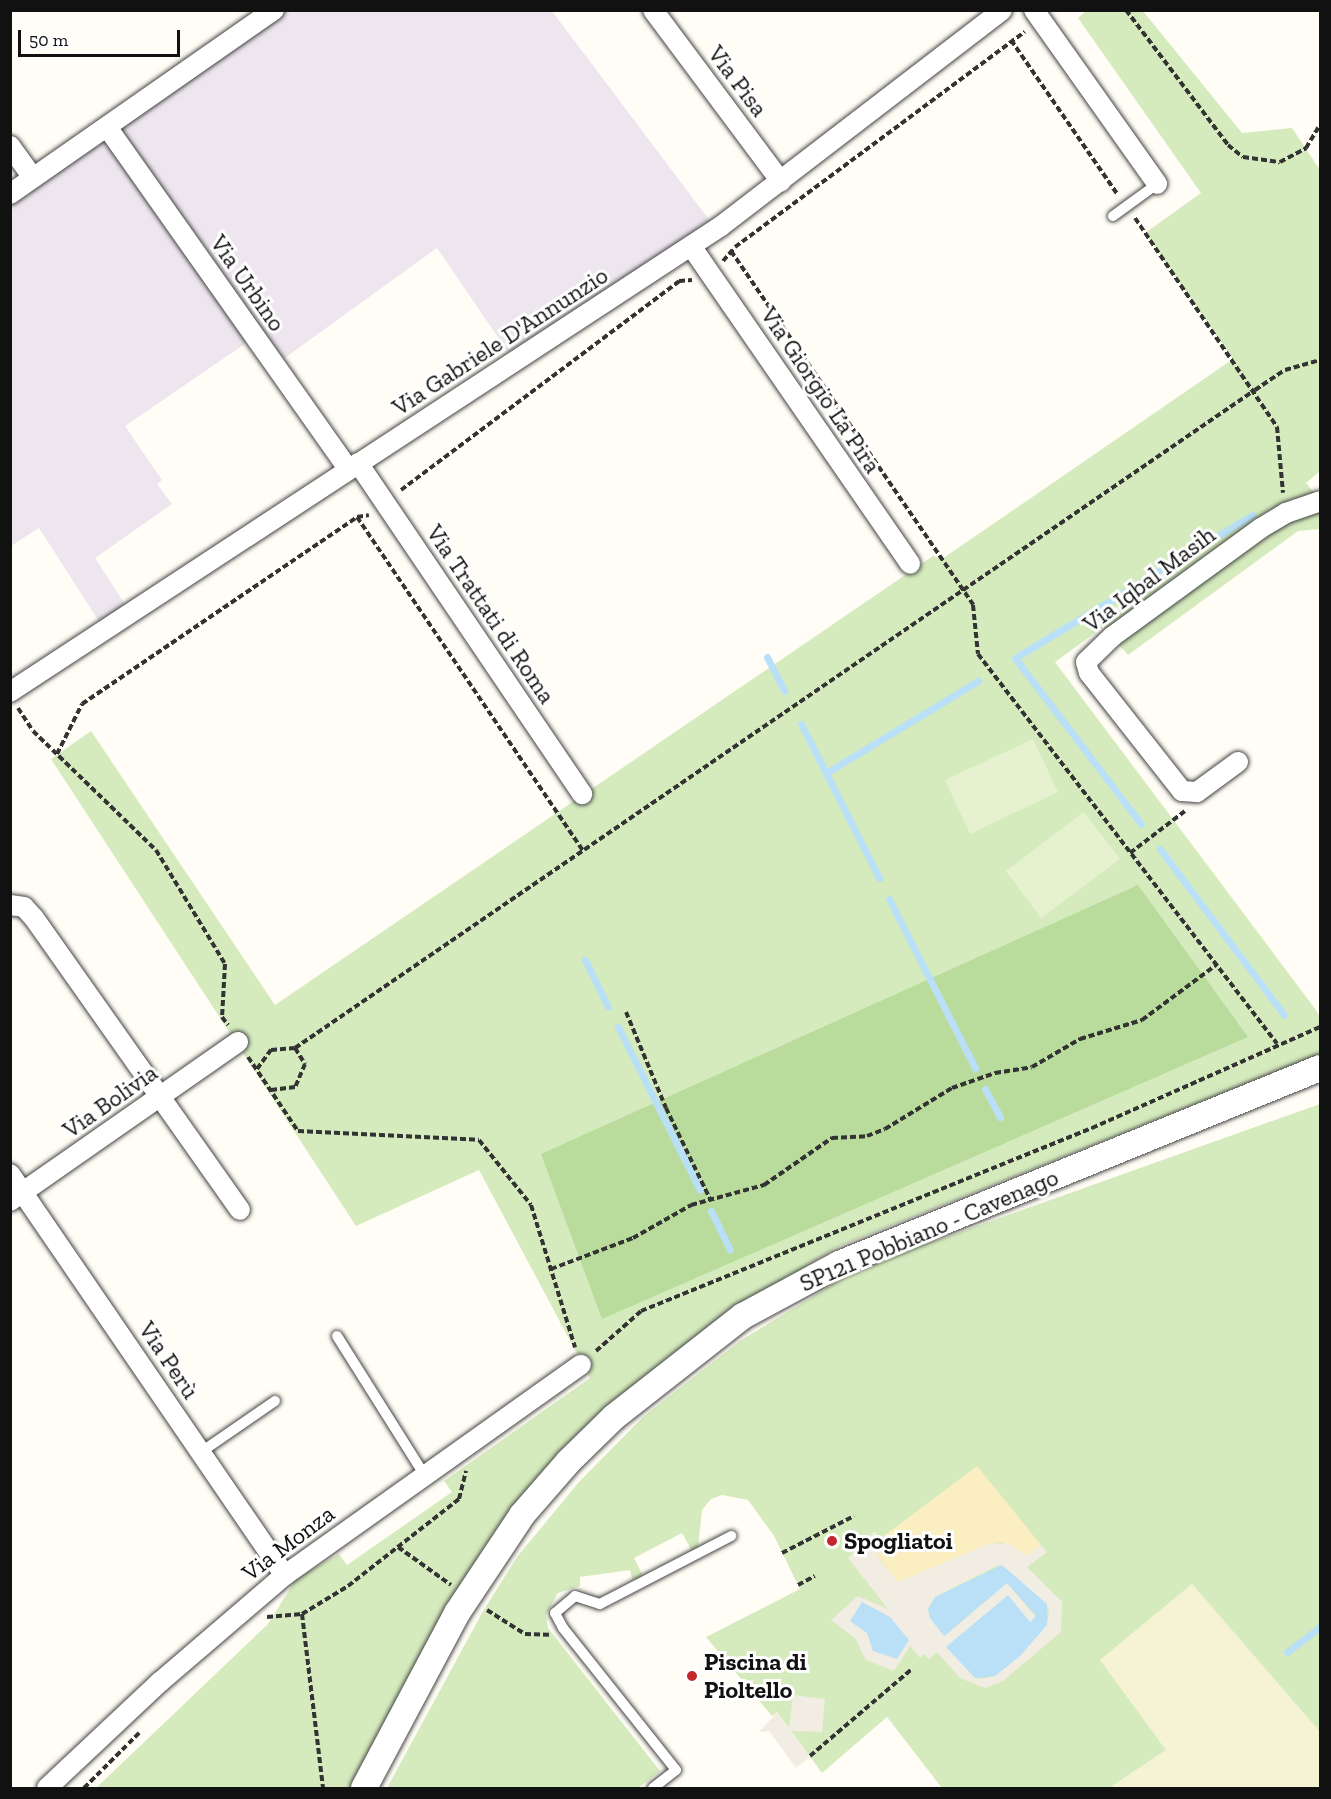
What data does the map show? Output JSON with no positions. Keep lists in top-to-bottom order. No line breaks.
{"streets":{"street":["Via Pisa","Via Urbino","Via Gabriele D'Annunzio","Via Giorgio La Pira","Via Iqbal Masih","Via Trattati di Roma","Via Bolivia","SP121 Pobbiano - Cavenago","Via Perù","Via Monza"]},"crossings":[["Via Pisa","Via Gabriele D'Annunzio"],["Via Urbino","Via Gabriele D'Annunzio"],["Via Urbino","Via Trattati di Roma"],["Via Gabriele D'Annunzio","Via Giorgio La Pira"],["Via Gabriele D'Annunzio","Via Trattati di Roma"],["Via Bolivia","Via Perù"],["Via Perù","Via Monza"]],"places":["Spogliatoi","Piscina di Pioltello"],"scale_bar":"50 m"}
